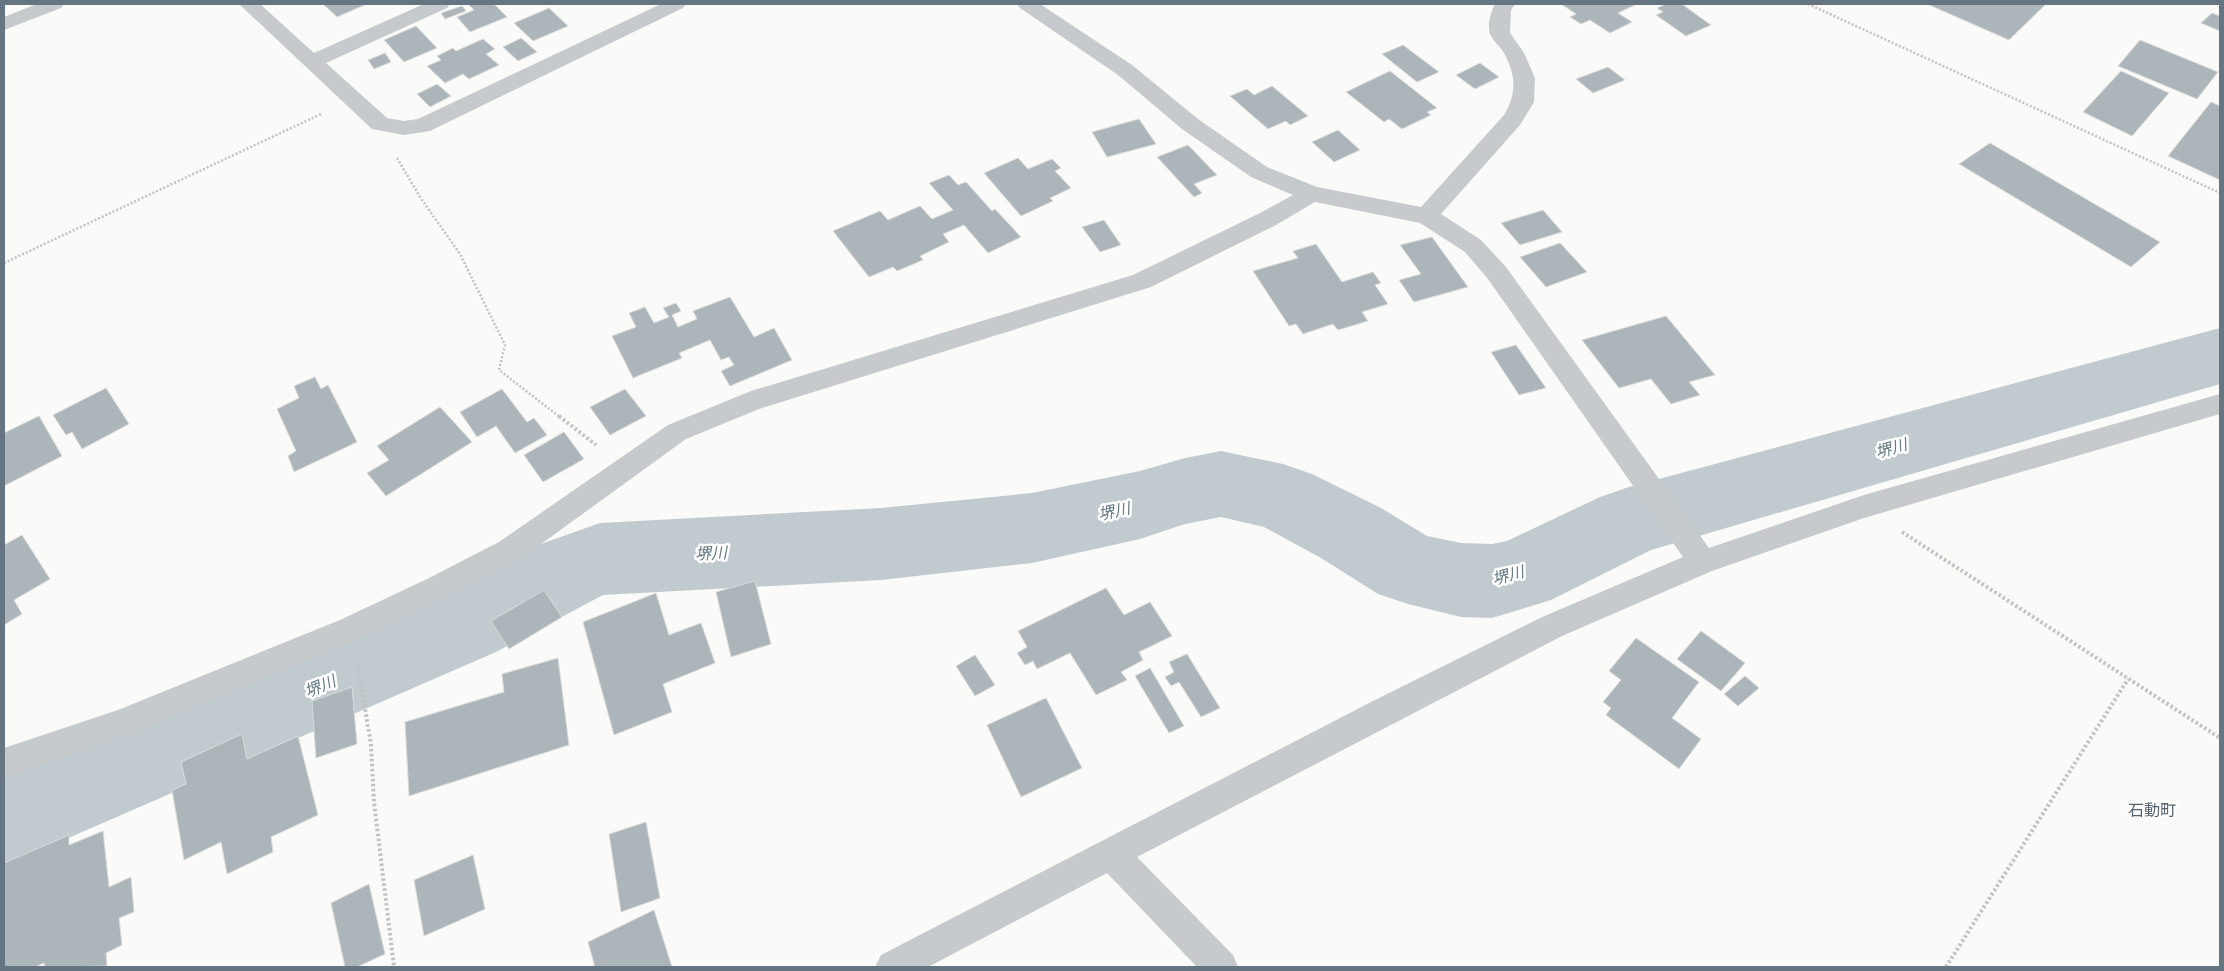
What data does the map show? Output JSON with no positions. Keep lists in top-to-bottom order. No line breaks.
{"districts":["石動町"],"water":["堺川"]}
